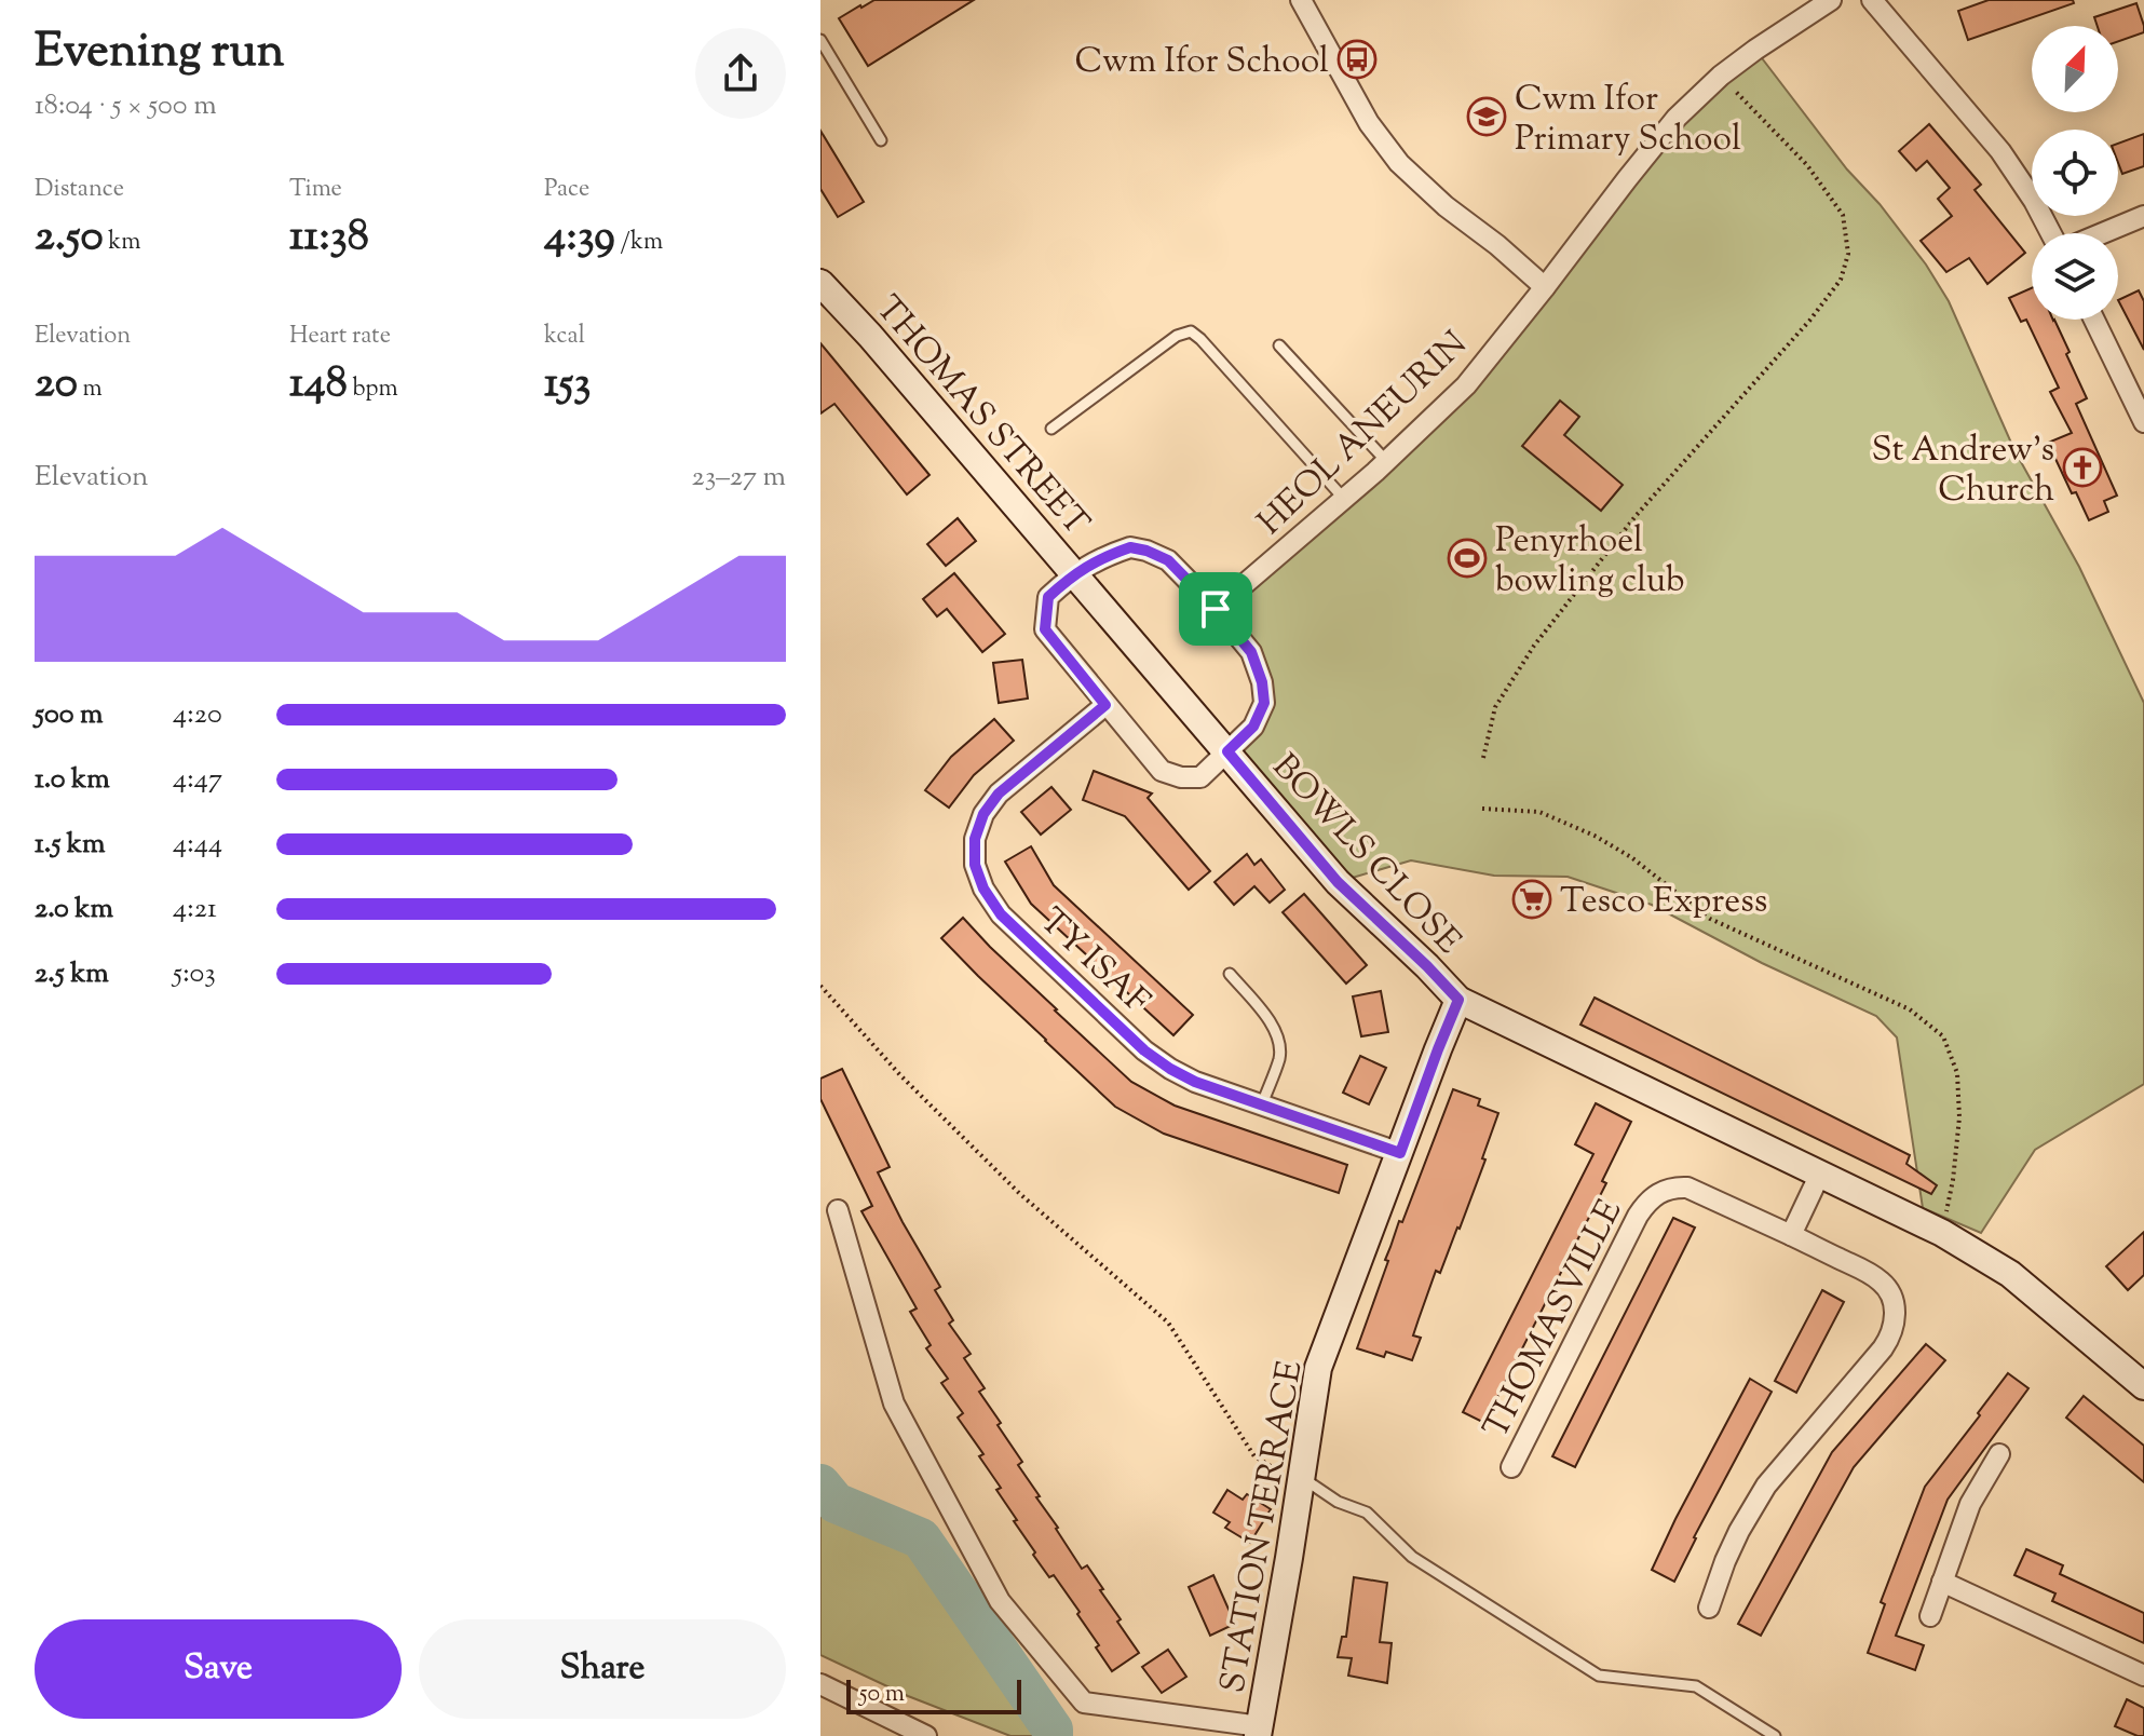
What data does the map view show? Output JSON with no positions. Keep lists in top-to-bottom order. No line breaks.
{"streets":{"main road":["THOMAS STREET","BOWLS CLOSE","STATION TERRACE"],"street":["HEOL ANEURIN","TY ISAF","THOMASVILLE"]},"crossings":[["THOMAS STREET","BOWLS CLOSE"],["BOWLS CLOSE","STATION TERRACE"],["TY ISAF","STATION TERRACE"]],"places":{"bus stop":["Cwm Ifor School"],"school or university":["Cwm Ifor Primary School"],"church":["St Andrew's Church"],"sports":["Penyrhoel bowling club"],"supermarket":["Tesco Express"]},"scale_bar":"50 m","north":"top right","page":{"heading":["Evening run","18:04 · 5 × 500 m"],"stats":[["Distance","2.50 km"],["Time","11:38"],["Pace","4:39 /km"],["Elevation","20 m"],["Heart rate","148 bpm"],["kcal","153"]],"chart":["Elevation","23–27 m"],"list":[{"name":"500 m","note":"4:20"},{"name":"1.0 km","note":"4:47"},{"name":"1.5 km","note":"4:44"},{"name":"2.0 km","note":"4:21"},{"name":"2.5 km","note":"5:03"}],"buttons":["Save","Share"],"scale":"50 m"}}
